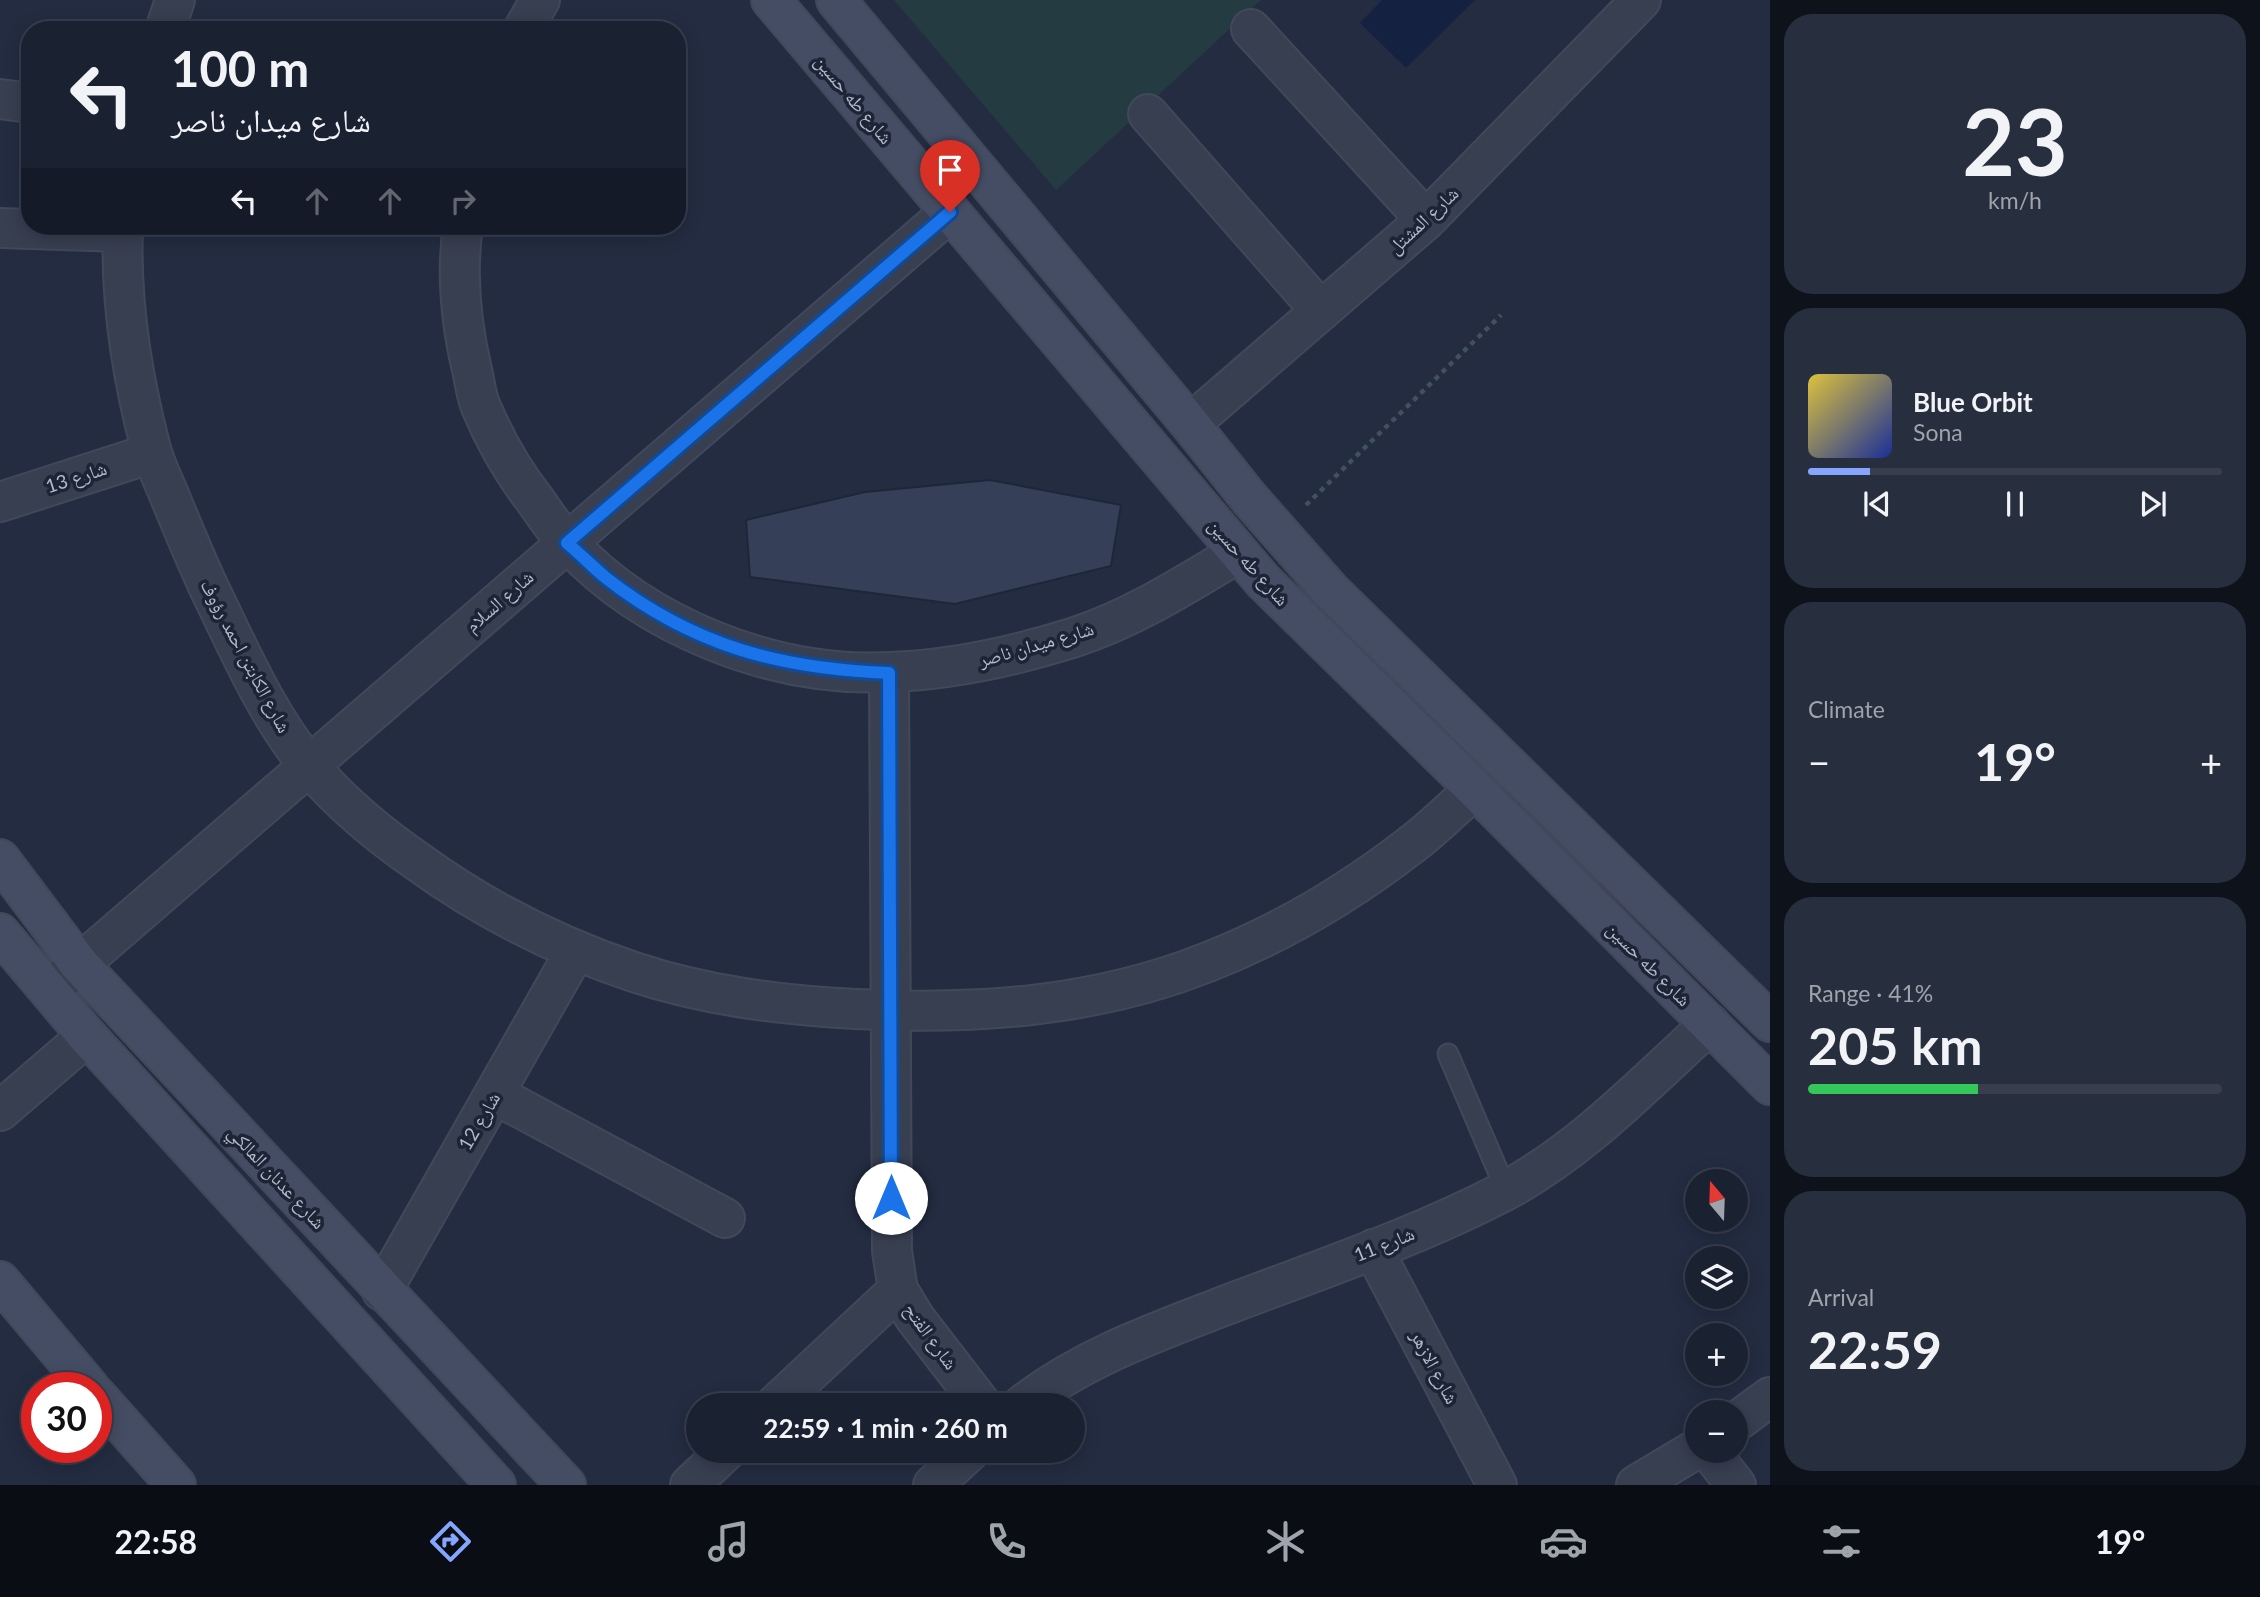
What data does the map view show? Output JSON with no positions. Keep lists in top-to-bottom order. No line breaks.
{"streets":{"main road":["شارع طه حسين","شارع عدنان المالكي"],"street":["شارع المشتل","شارع 13","شارع السلام","شارع ميدان ناصر","شارع الكابتن احمد رؤوف","شارع 12","شارع 11","شارع الفتح","شارع الازهر"]},"crossings":[["شارع طه حسين","شارع السلام"],["شارع طه حسين","شارع ميدان ناصر"],["شارع طه حسين","شارع الكابتن احمد رؤوف"],["شارع طه حسين","شارع 11"],["شارع 13","شارع الكابتن احمد رؤوف"],["شارع السلام","شارع ميدان ناصر"],["شارع السلام","شارع الكابتن احمد رؤوف"],["شارع السلام","شارع عدنان المالكي"],["شارع ميدان ناصر","شارع الفتح"],["شارع الكابتن احمد رؤوف","شارع 12"],["شارع الكابتن احمد رؤوف","شارع الفتح"],["شارع 12","شارع عدنان المالكي"],["شارع 11","شارع الازهر"]],"north":"top","page":{"tile":[["23","km/h"],"Climate",["Range · 41%","205 km"],["Arrival","22:59"]],"turn":["100 m","شارع ميدان ناصر"],"song":["Blue Orbit","Sona"],"heat":["−","19°","+"],"map_buttons":["+","−"],"limit":"30","trip":"22:59 · 1 min · 260 m","tabs":["22:58","19°"]}}
